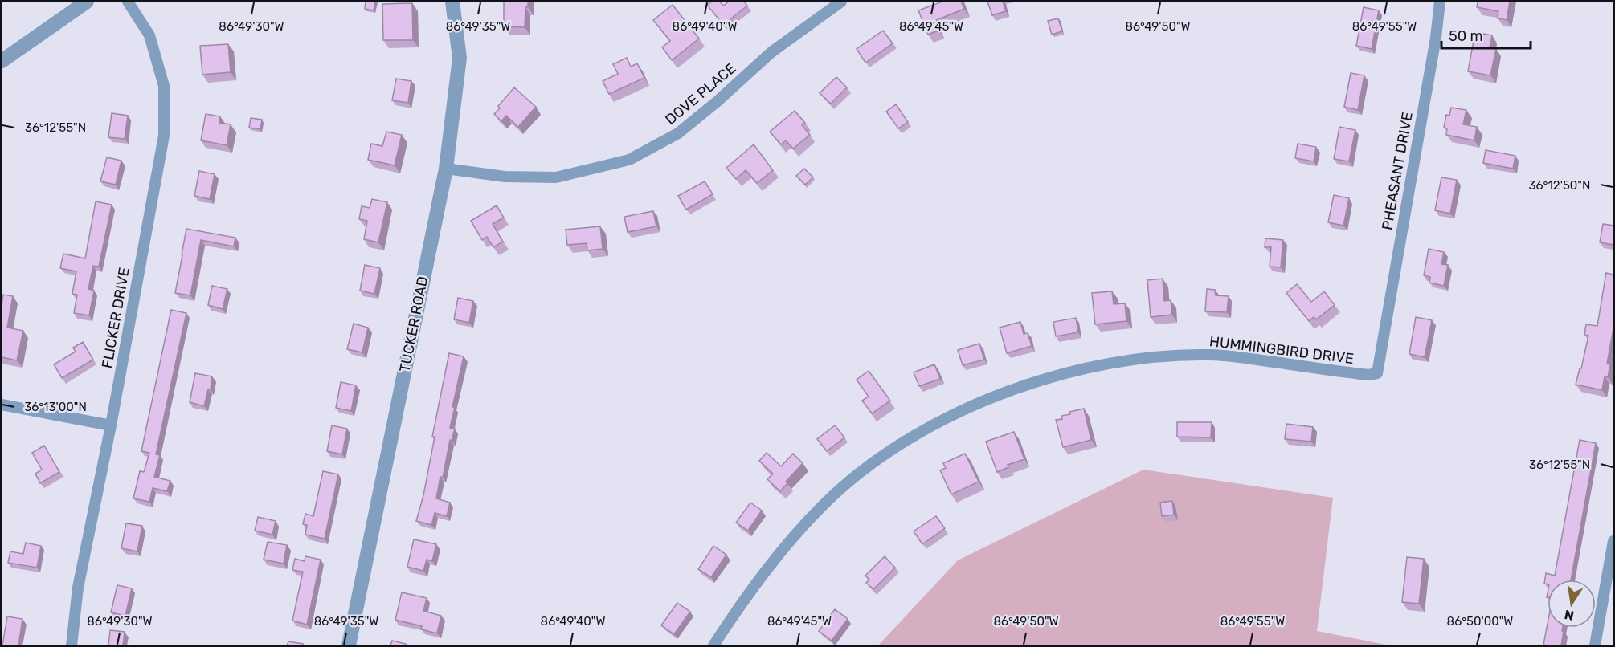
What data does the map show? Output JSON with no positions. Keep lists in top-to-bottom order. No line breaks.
{"streets":{"street":["DOVE PLACE","PHEASANT DRIVE","FLICKER DRIVE","TUCKER ROAD","HUMMINGBIRD DRIVE"]},"crossings":[["DOVE PLACE","TUCKER ROAD"],["PHEASANT DRIVE","HUMMINGBIRD DRIVE"]],"scale_bar":"50 m","north":"bottom","coordinates":["86°49'30\"W","86°49'35\"W","86°49'40\"W","86°49'45\"W","86°49'50\"W","86°49'55\"W","36°12'55\"N","36°12'50\"N","36°13'00\"N","86°50'00\"W"]}
